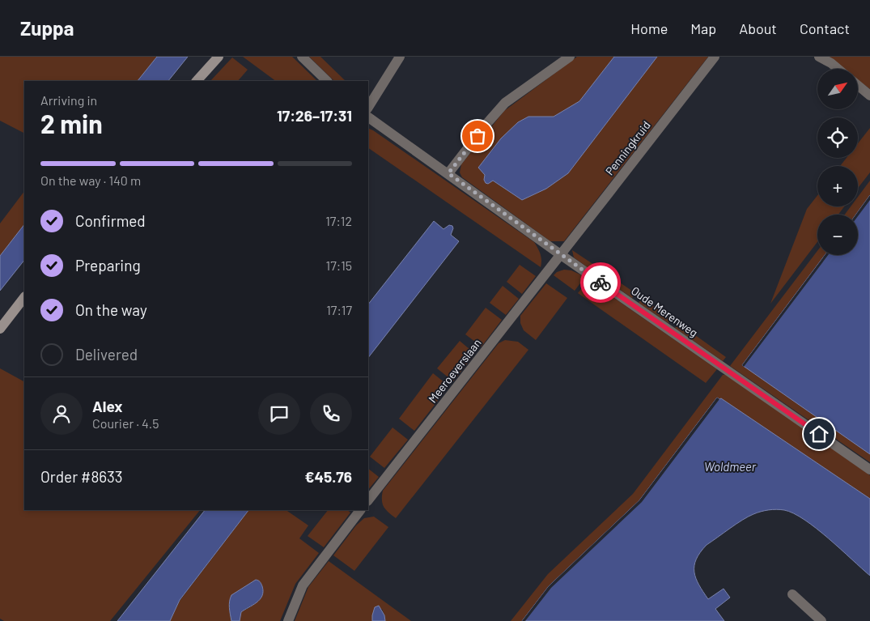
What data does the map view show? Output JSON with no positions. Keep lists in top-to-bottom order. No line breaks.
{"streets":{"street":["Penningkruid","Oude Merenweg","Meeroeverslaan"]},"crossings":[["Penningkruid","Oude Merenweg"],["Penningkruid","Meeroeverslaan"],["Oude Merenweg","Meeroeverslaan"]],"water":["Woldmeer"],"north":"top right","page":{"header":"Zuppa","nav":["Home","Map","About","Contact"],"map_buttons":["+","−"],"heading":["2 min","Arriving in","17:26–17:31"],"panel":["Alex","Courier · 4.5","Order #8633","€45.76"],"bar":"On the way · 140 m","list":[["Confirmed","17:12"],["Preparing","17:15"],["On the way","17:17"],"Delivered"]}}
